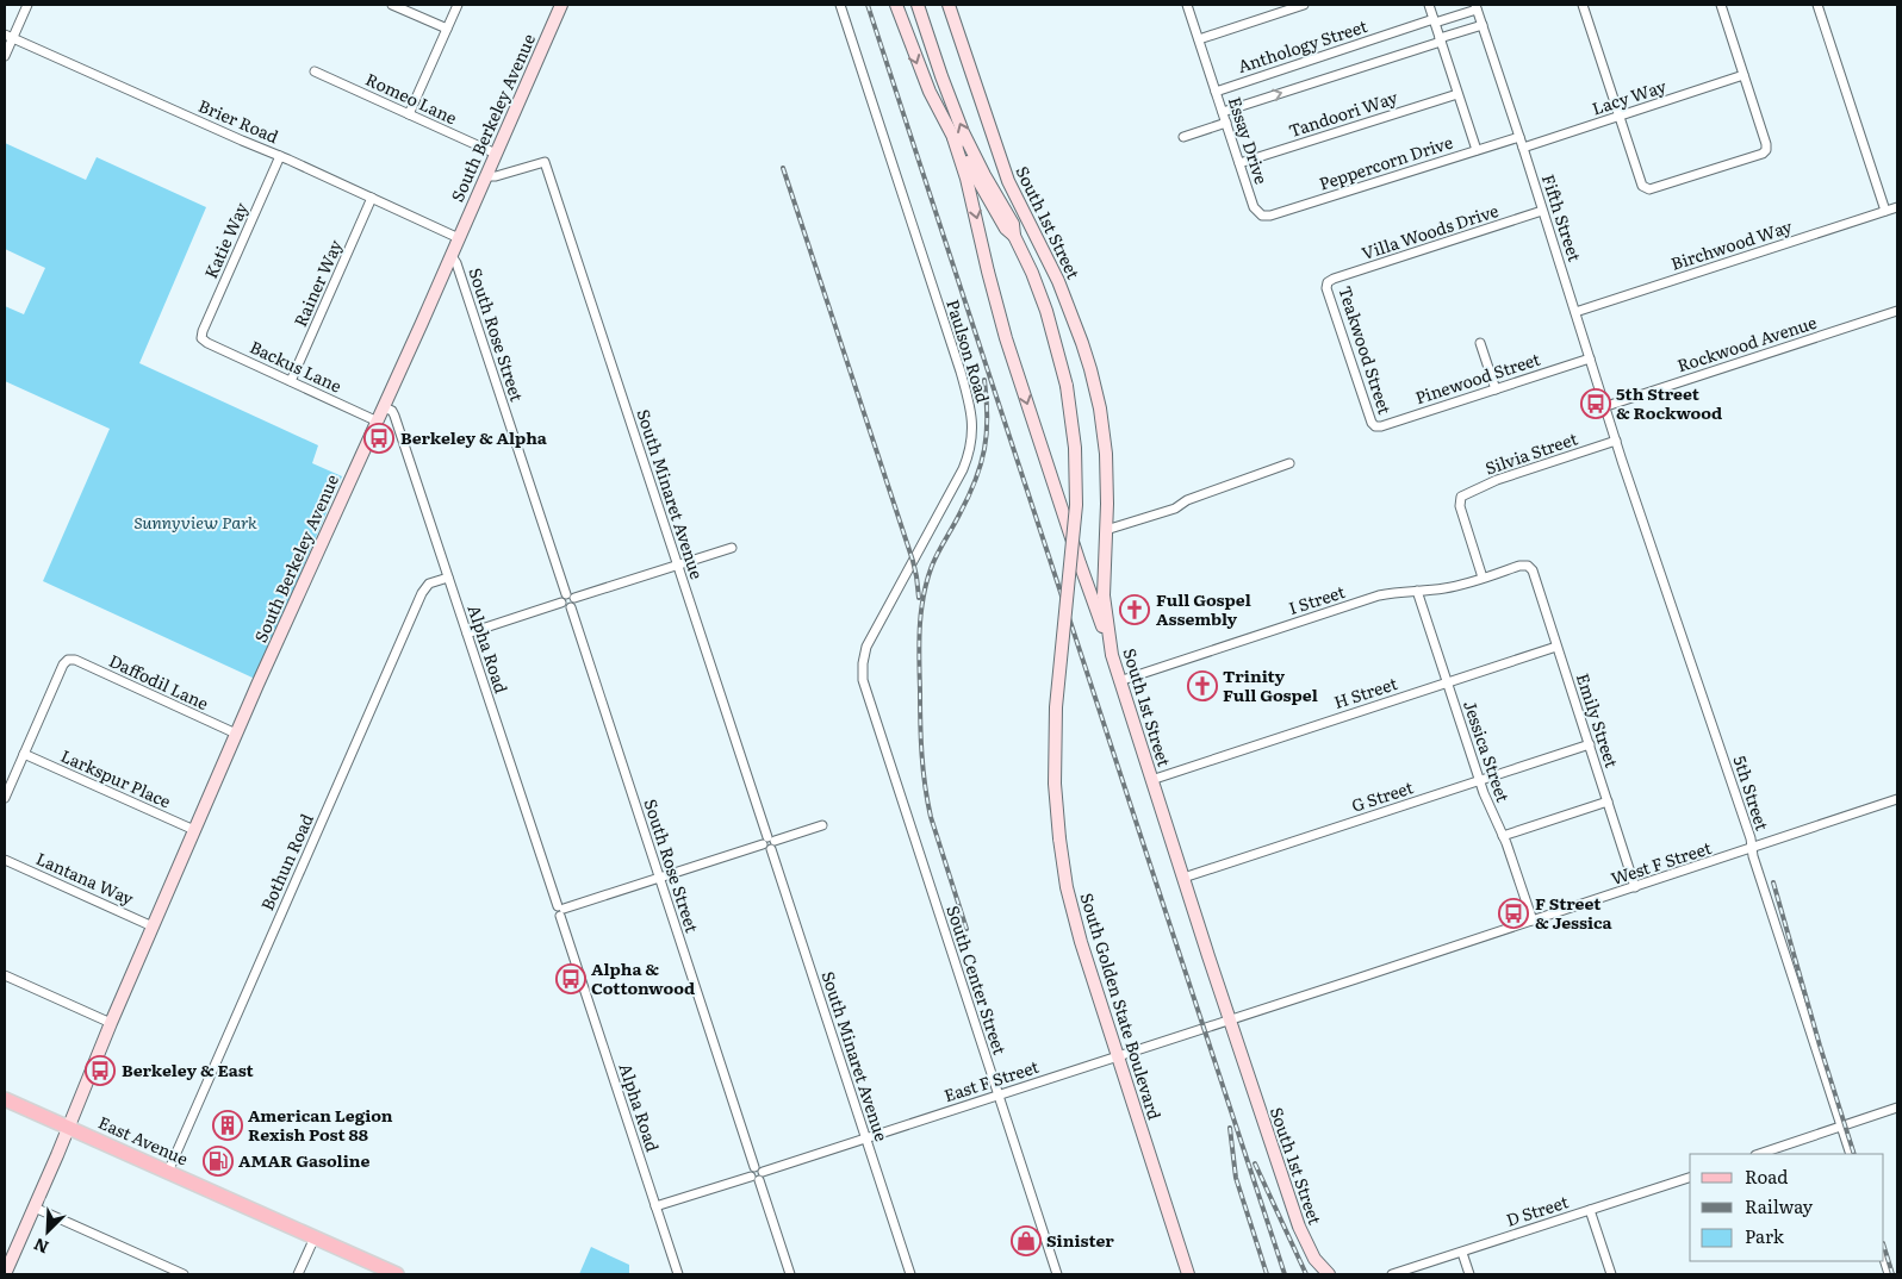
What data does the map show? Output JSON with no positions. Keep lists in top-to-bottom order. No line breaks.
{"streets":{"main road":["East Avenue"],"street":["Anthology Street","Lacy Way","Romeo Lane","Tandoori Way","South Berkeley Avenue","Brier Road","Essay Drive","Peppercorn Drive","Fifth Street","South 1st Street","Villa Woods Drive","Katie Way","Birchwood Way","Rainer Way","South Rose Street","Rockwood Avenue","Teakwood Street","Paulson Road","Backus Lane","Pinewood Street","Silvia Street","South Minaret Avenue","I Street","Alpha Road","Daffodil Lane","H Street","Emily Street","Jessica Street","Larkspur Place","5th Street","G Street","Bothun Road","West F Street","Lantana Way","South Center Street","South Golden State Boulevard","East F Street","D Street"]},"crossings":[["Anthology Street","Essay Drive"],["Anthology Street","Fifth Street"],["Lacy Way","Fifth Street"],["Romeo Lane","South Berkeley Avenue"],["Tandoori Way","Essay Drive"],["South Berkeley Avenue","Brier Road"],["South Berkeley Avenue","South Rose Street"],["South Berkeley Avenue","Backus Lane"],["South Berkeley Avenue","South Minaret Avenue"],["South Berkeley Avenue","Alpha Road"],["South Berkeley Avenue","Daffodil Lane"],["South Berkeley Avenue","Larkspur Place"],["South Berkeley Avenue","Lantana Way"],["South Berkeley Avenue","East Avenue"],["Brier Road","Katie Way"],["Brier Road","Rainer Way"],["Essay Drive","Peppercorn Drive"],["Peppercorn Drive","Fifth Street"],["Fifth Street","Villa Woods Drive"],["Fifth Street","Birchwood Way"],["Fifth Street","Rockwood Avenue"],["Fifth Street","Pinewood Street"],["Fifth Street","Silvia Street"],["Fifth Street","5th Street"],["South 1st Street","I Street"],["South 1st Street","H Street"],["South 1st Street","G Street"],["South 1st Street","West F Street"],["South 1st Street","East F Street"],["Villa Woods Drive","Teakwood Street"],["Katie Way","Backus Lane"],["Rainer Way","Backus Lane"],["South Rose Street","East F Street"],["Teakwood Street","Pinewood Street"],["Paulson Road","South Center Street"],["Silvia Street","I Street"],["Silvia Street","5th Street"],["South Minaret Avenue","East F Street"],["I Street","Emily Street"],["I Street","Jessica Street"],["Alpha Road","Bothun Road"],["Alpha Road","East F Street"],["Daffodil Lane","Larkspur Place"],["H Street","Emily Street"],["H Street","Jessica Street"],["Emily Street","G Street"],["Emily Street","West F Street"],["Jessica Street","G Street"],["Jessica Street","West F Street"],["5th Street","West F Street"],["Bothun Road","East Avenue"],["West F Street","East F Street"],["South Center Street","East F Street"],["South Golden State Boulevard","East F Street"]],"parks":["Sunnyview Park"],"places":{"bus stop":["5th Street & Rockwood","Berkeley & Alpha","F Street & Jessica","Alpha & Cottonwood","Berkeley & East"],"church":["Full Gospel Assembly","Trinity Full Gospel"],"building":["American Legion Rexish Post 88"],"fuel station":["AMAR Gasoline"],"shop":["Sinister"]},"legend":["Road","Railway","Park"],"north":"bottom left"}
